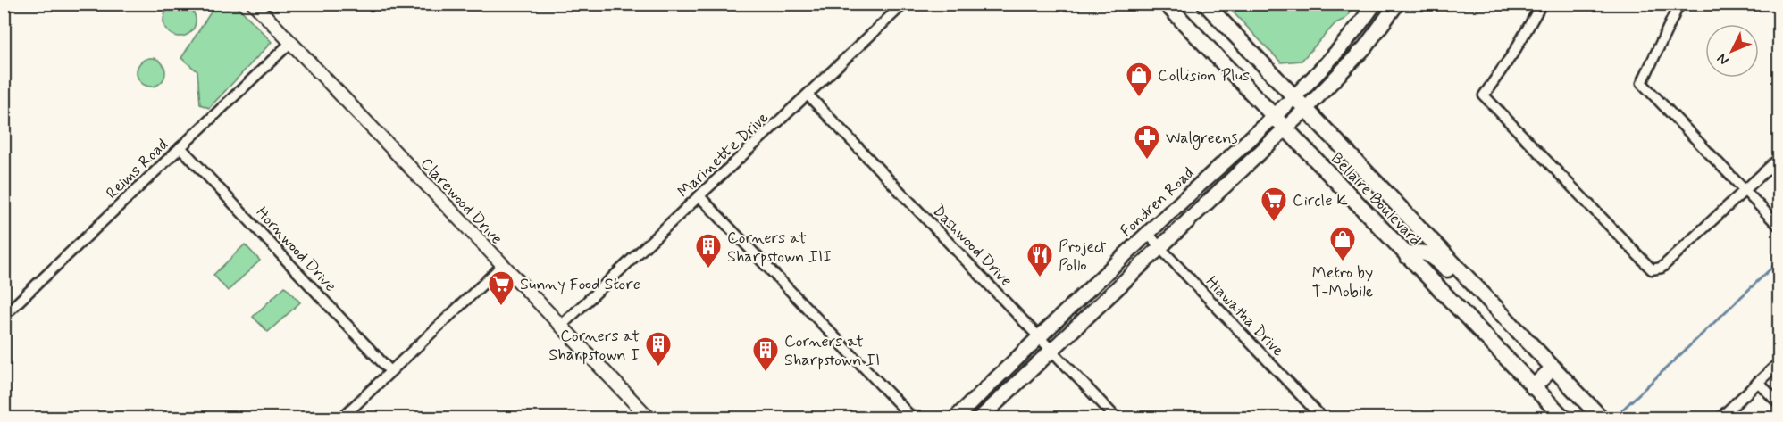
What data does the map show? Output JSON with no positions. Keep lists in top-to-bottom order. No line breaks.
{"streets":{"main road":["Bellaire Boulevard","Fondren Road"],"street":["Marinette Drive","Reims Road","Clarewood Drive","Dashwood Drive","Hornwood Drive","Hiawatha Drive"]},"crossings":[["Marinette Drive","Clarewood Drive"],["Marinette Drive","Dashwood Drive"],["Reims Road","Clarewood Drive"],["Reims Road","Hornwood Drive"],["Bellaire Boulevard","Fondren Road"],["Fondren Road","Dashwood Drive"],["Fondren Road","Hiawatha Drive"]],"places":{"shop":["Collision Plus","Metro by T-Mobile"],"pharmacy":["Walgreens"],"supermarket":["Circle K","Sunny Food Store"],"building":["Corners at Sharpstown III","Corners at Sharpstown I","Corners at Sharpstown II"],"restaurant":["Project Pollo"]},"north":"bottom left"}
